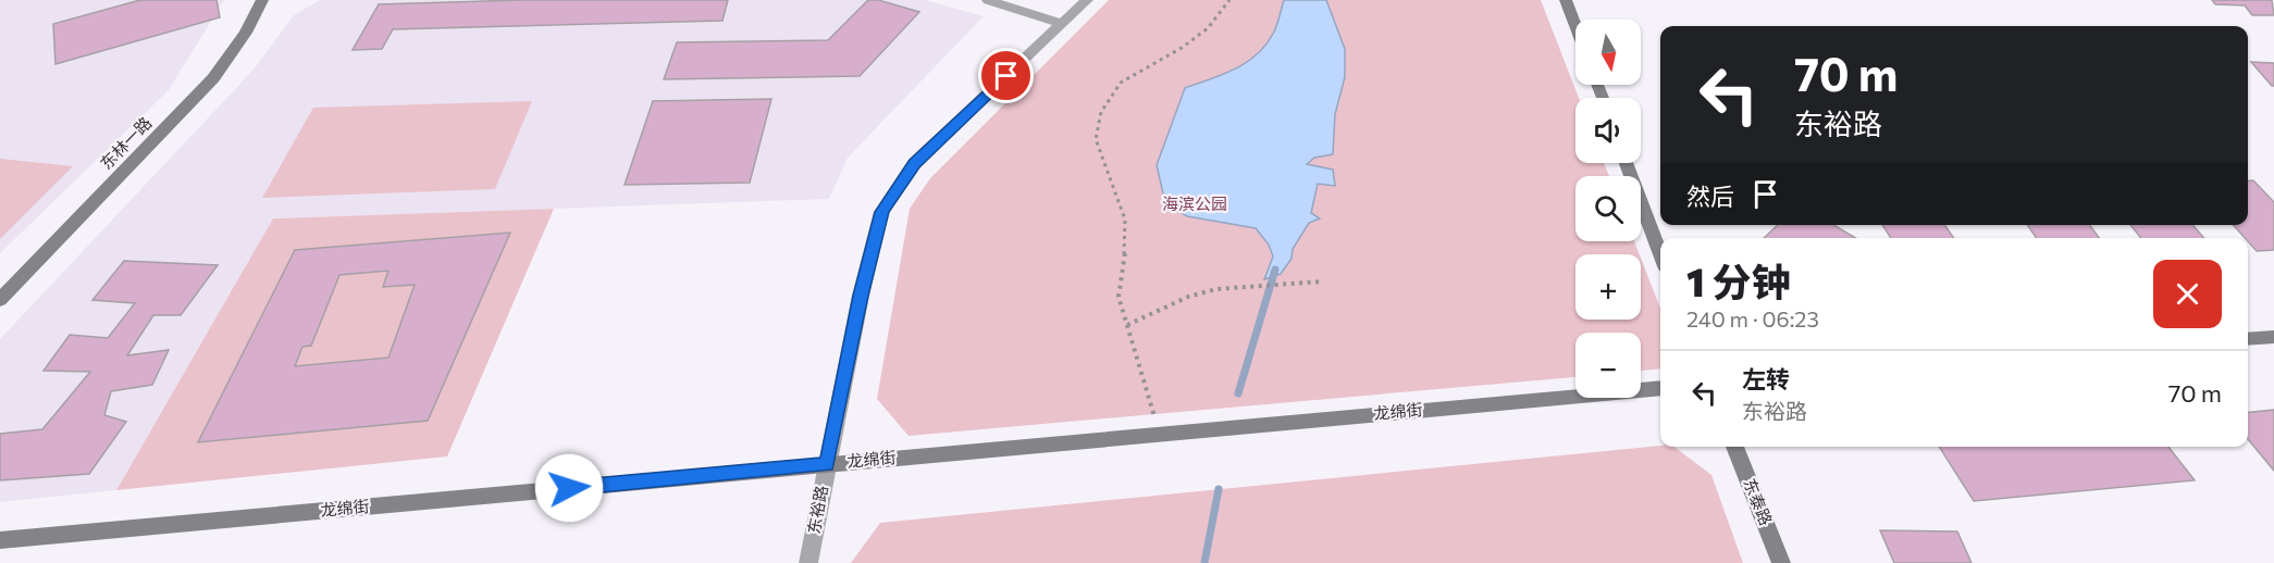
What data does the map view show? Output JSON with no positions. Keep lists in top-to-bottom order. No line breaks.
{"streets":{"street":["东林一路","龙绵街","东泰路","东裕路"]},"crossings":[["龙绵街","东裕路"]],"parks":["海滨公园"],"north":"bottom","page":{"map_buttons":["+","−"],"turn":["70 m","东裕路"],"then":"然后","heading":["1 分钟","240 m · 06:23"],"list":[{"name":"左转","note":"东裕路","value":"70 m"}]}}
